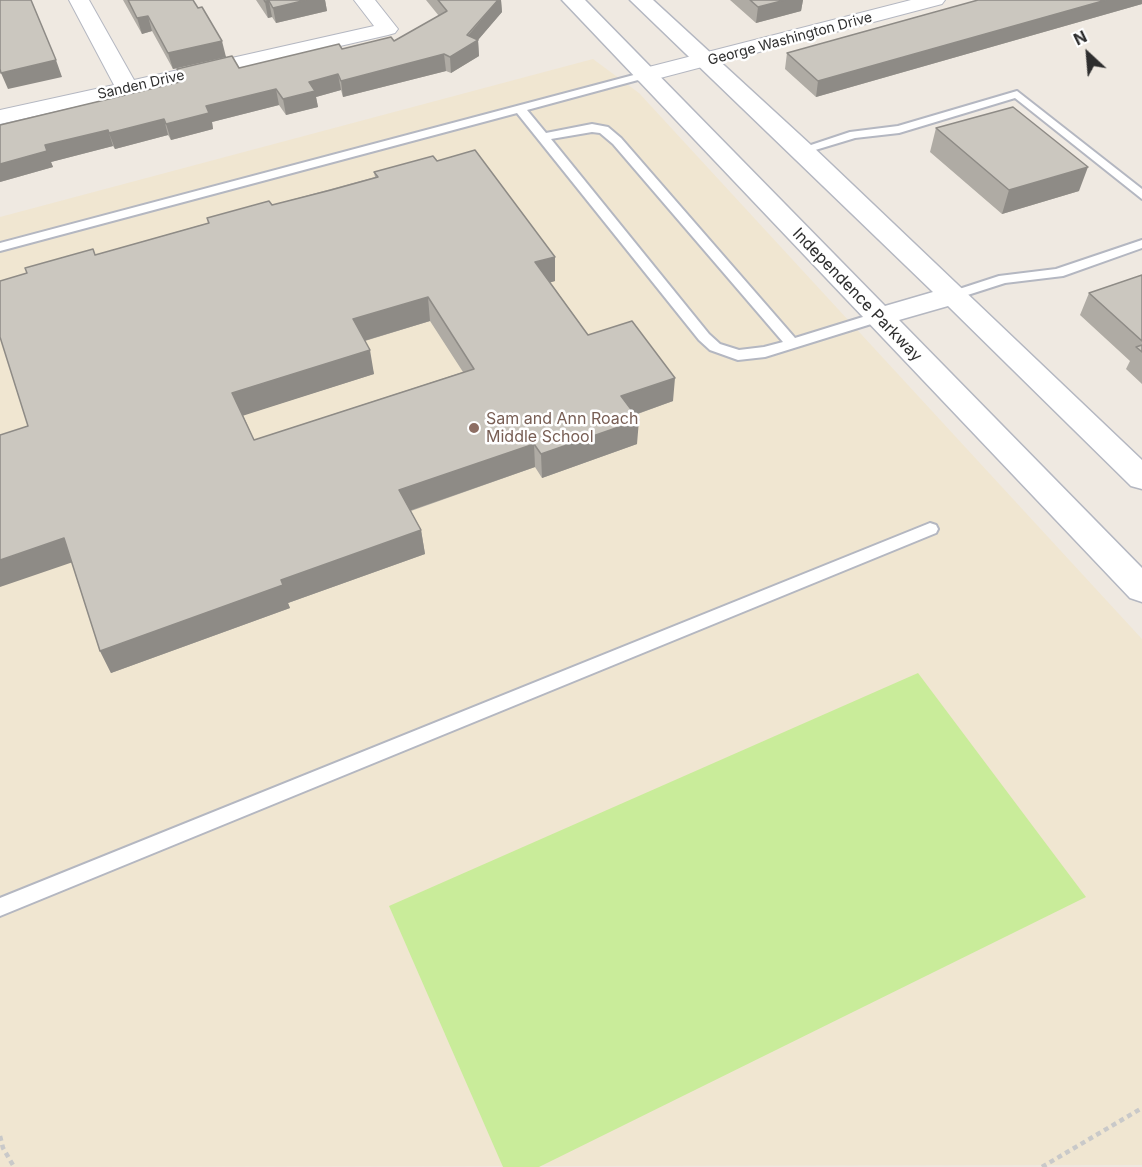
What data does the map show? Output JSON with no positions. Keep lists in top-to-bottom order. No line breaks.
{"streets":{"main road":["Independence Parkway"],"street":["George Washington Drive","Sanden Drive"]},"crossings":[["George Washington Drive","Independence Parkway"]],"places":["Sam and Ann Roach Middle School"],"north":"top left"}
